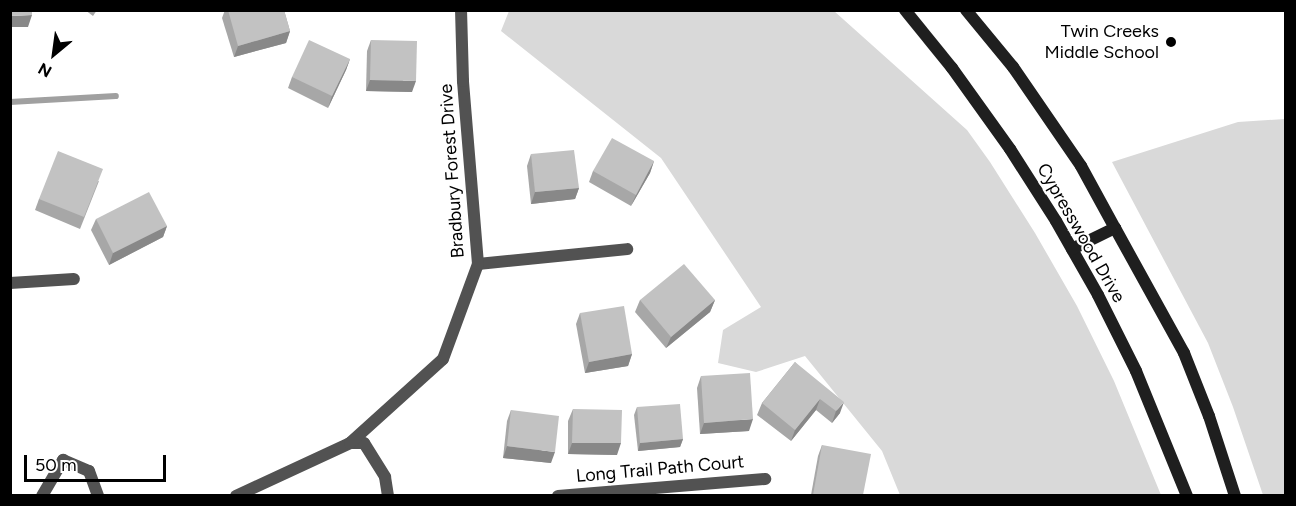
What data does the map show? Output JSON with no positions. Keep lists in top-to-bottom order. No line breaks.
{"streets":{"main road":["Cypresswood Drive"],"street":["Bradbury Forest Drive","Long Trail Path Court"]},"places":["Twin Creeks Middle School"],"scale_bar":"50 m","north":"bottom left"}
